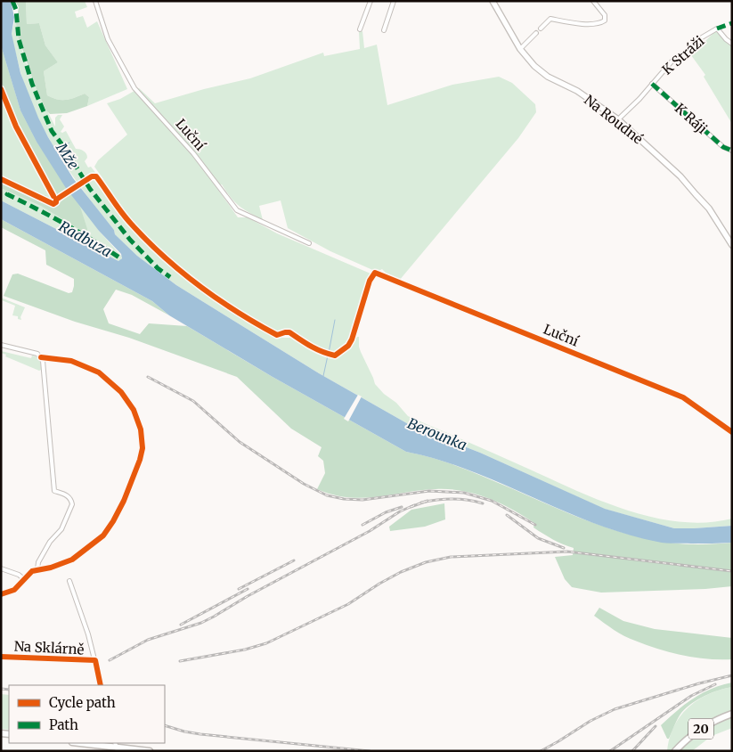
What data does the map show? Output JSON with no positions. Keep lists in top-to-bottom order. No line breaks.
{"streets":{"main road":["20"],"street":["K Stráži","K Ráji","Na Roudné","Luční","Na Sklárně"]},"crossings":[["K Stráži","K Ráji"],["K Stráži","Na Roudné"]],"water":["Mže","Radbuza","Berounka"],"legend":["Cycle path","Path"]}
